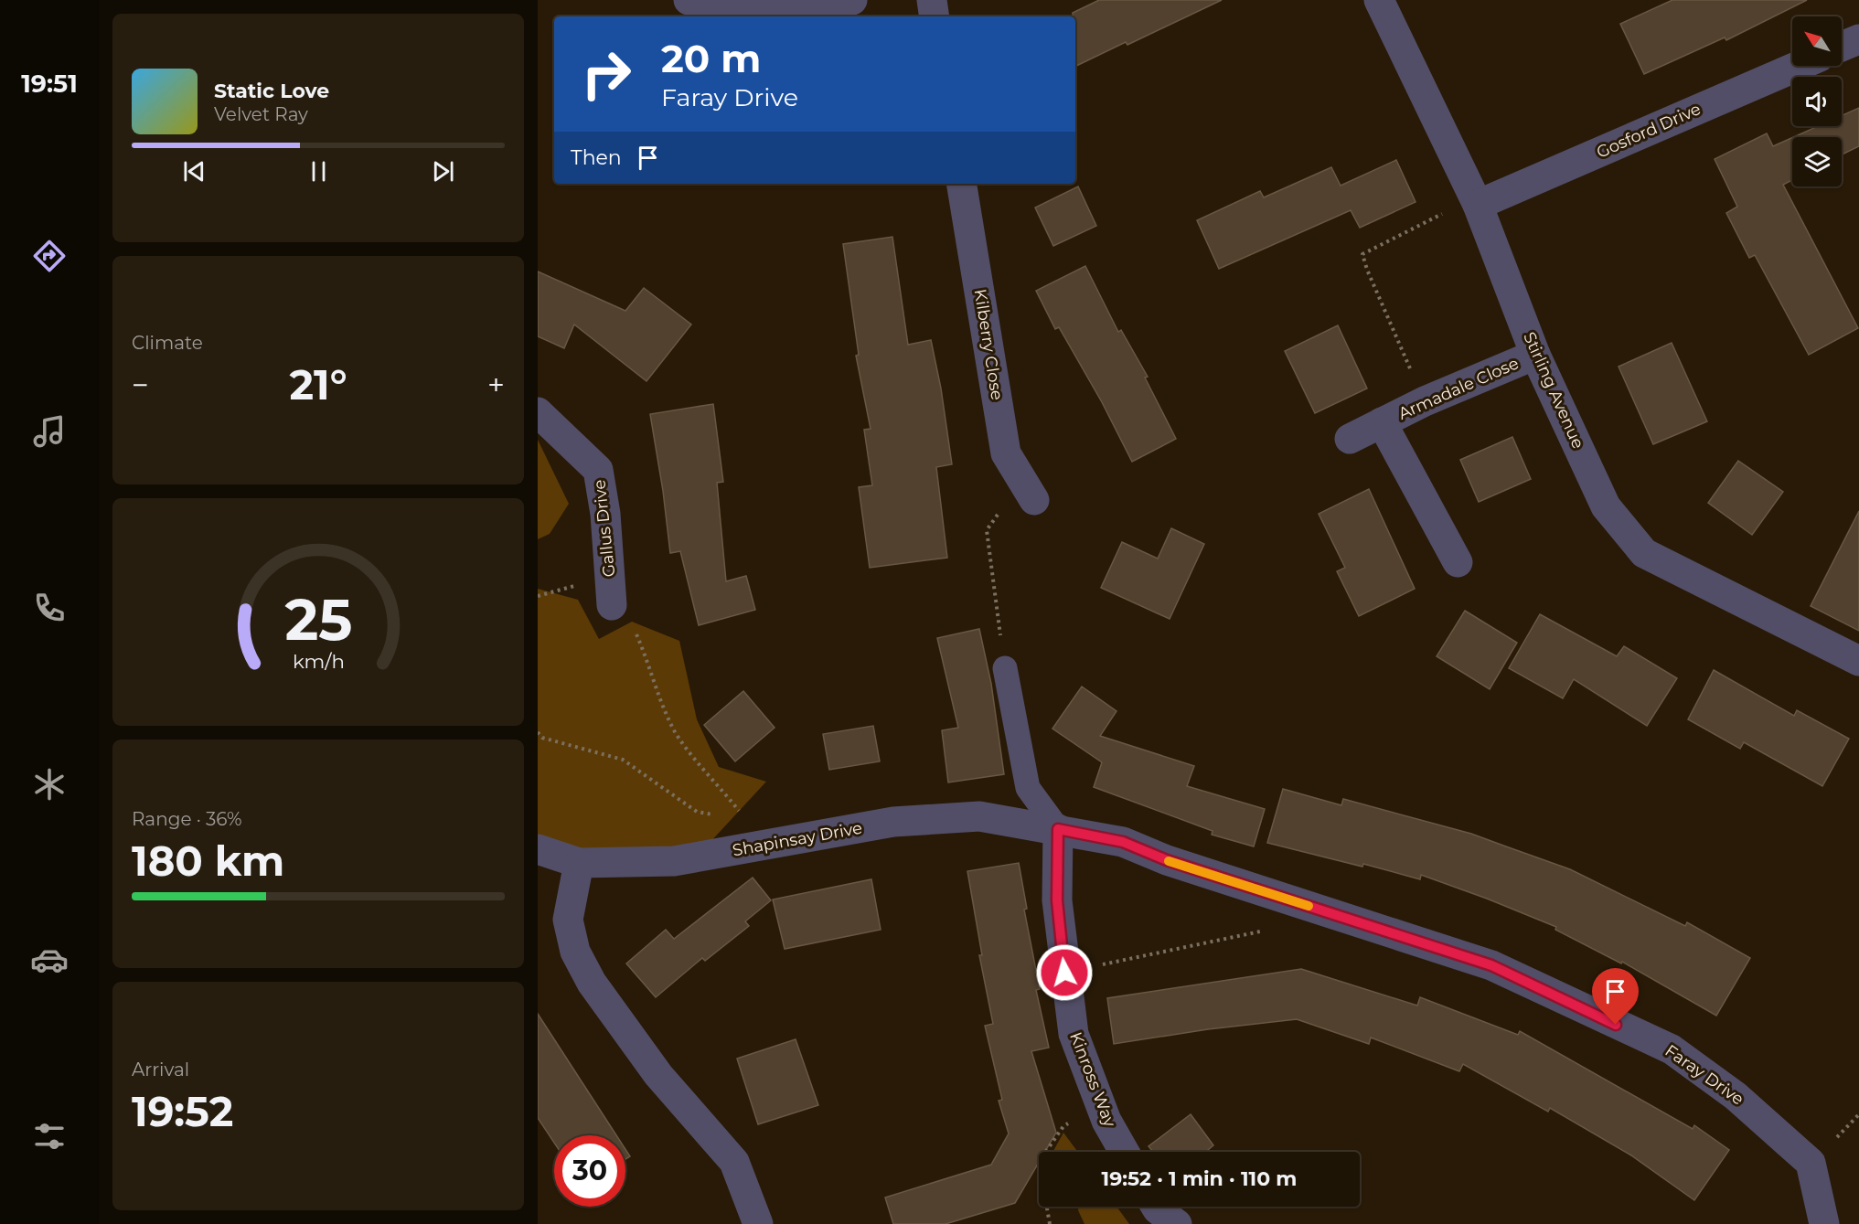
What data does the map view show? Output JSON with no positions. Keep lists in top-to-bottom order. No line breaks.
{"streets":{"street":["Gosford Drive","Kilberry Close","Armadale Close","Stirling Avenue","Gallus Drive","Shapinsay Drive","Faray Drive","Kinross Way"]},"crossings":[["Gosford Drive","Stirling Avenue"],["Armadale Close","Stirling Avenue"],["Shapinsay Drive","Faray Drive"],["Shapinsay Drive","Kinross Way"],["Faray Drive","Kinross Way"]],"north":"top left","page":{"tabs":"19:51","turn":["20 m","Faray Drive"],"song":["Static Love","Velvet Ray"],"then":"Then","tile":["Climate",["Range · 36%","180 km"],["Arrival","19:52"]],"heat":["−","21°","+"],"limit":"30","trip":"19:52 · 1 min · 110 m","gauge":["25","km/h"]}}
